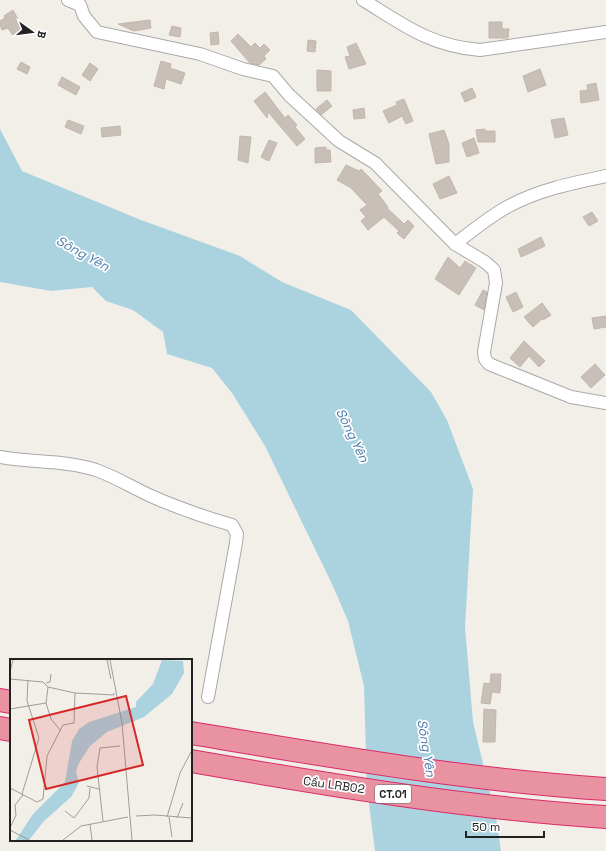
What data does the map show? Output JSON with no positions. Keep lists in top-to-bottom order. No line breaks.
{"streets":{"highway":["Cầu LRB02","CT.01"]},"water":["Sông Yên"],"scale_bar":"50 m","north":"right"}
